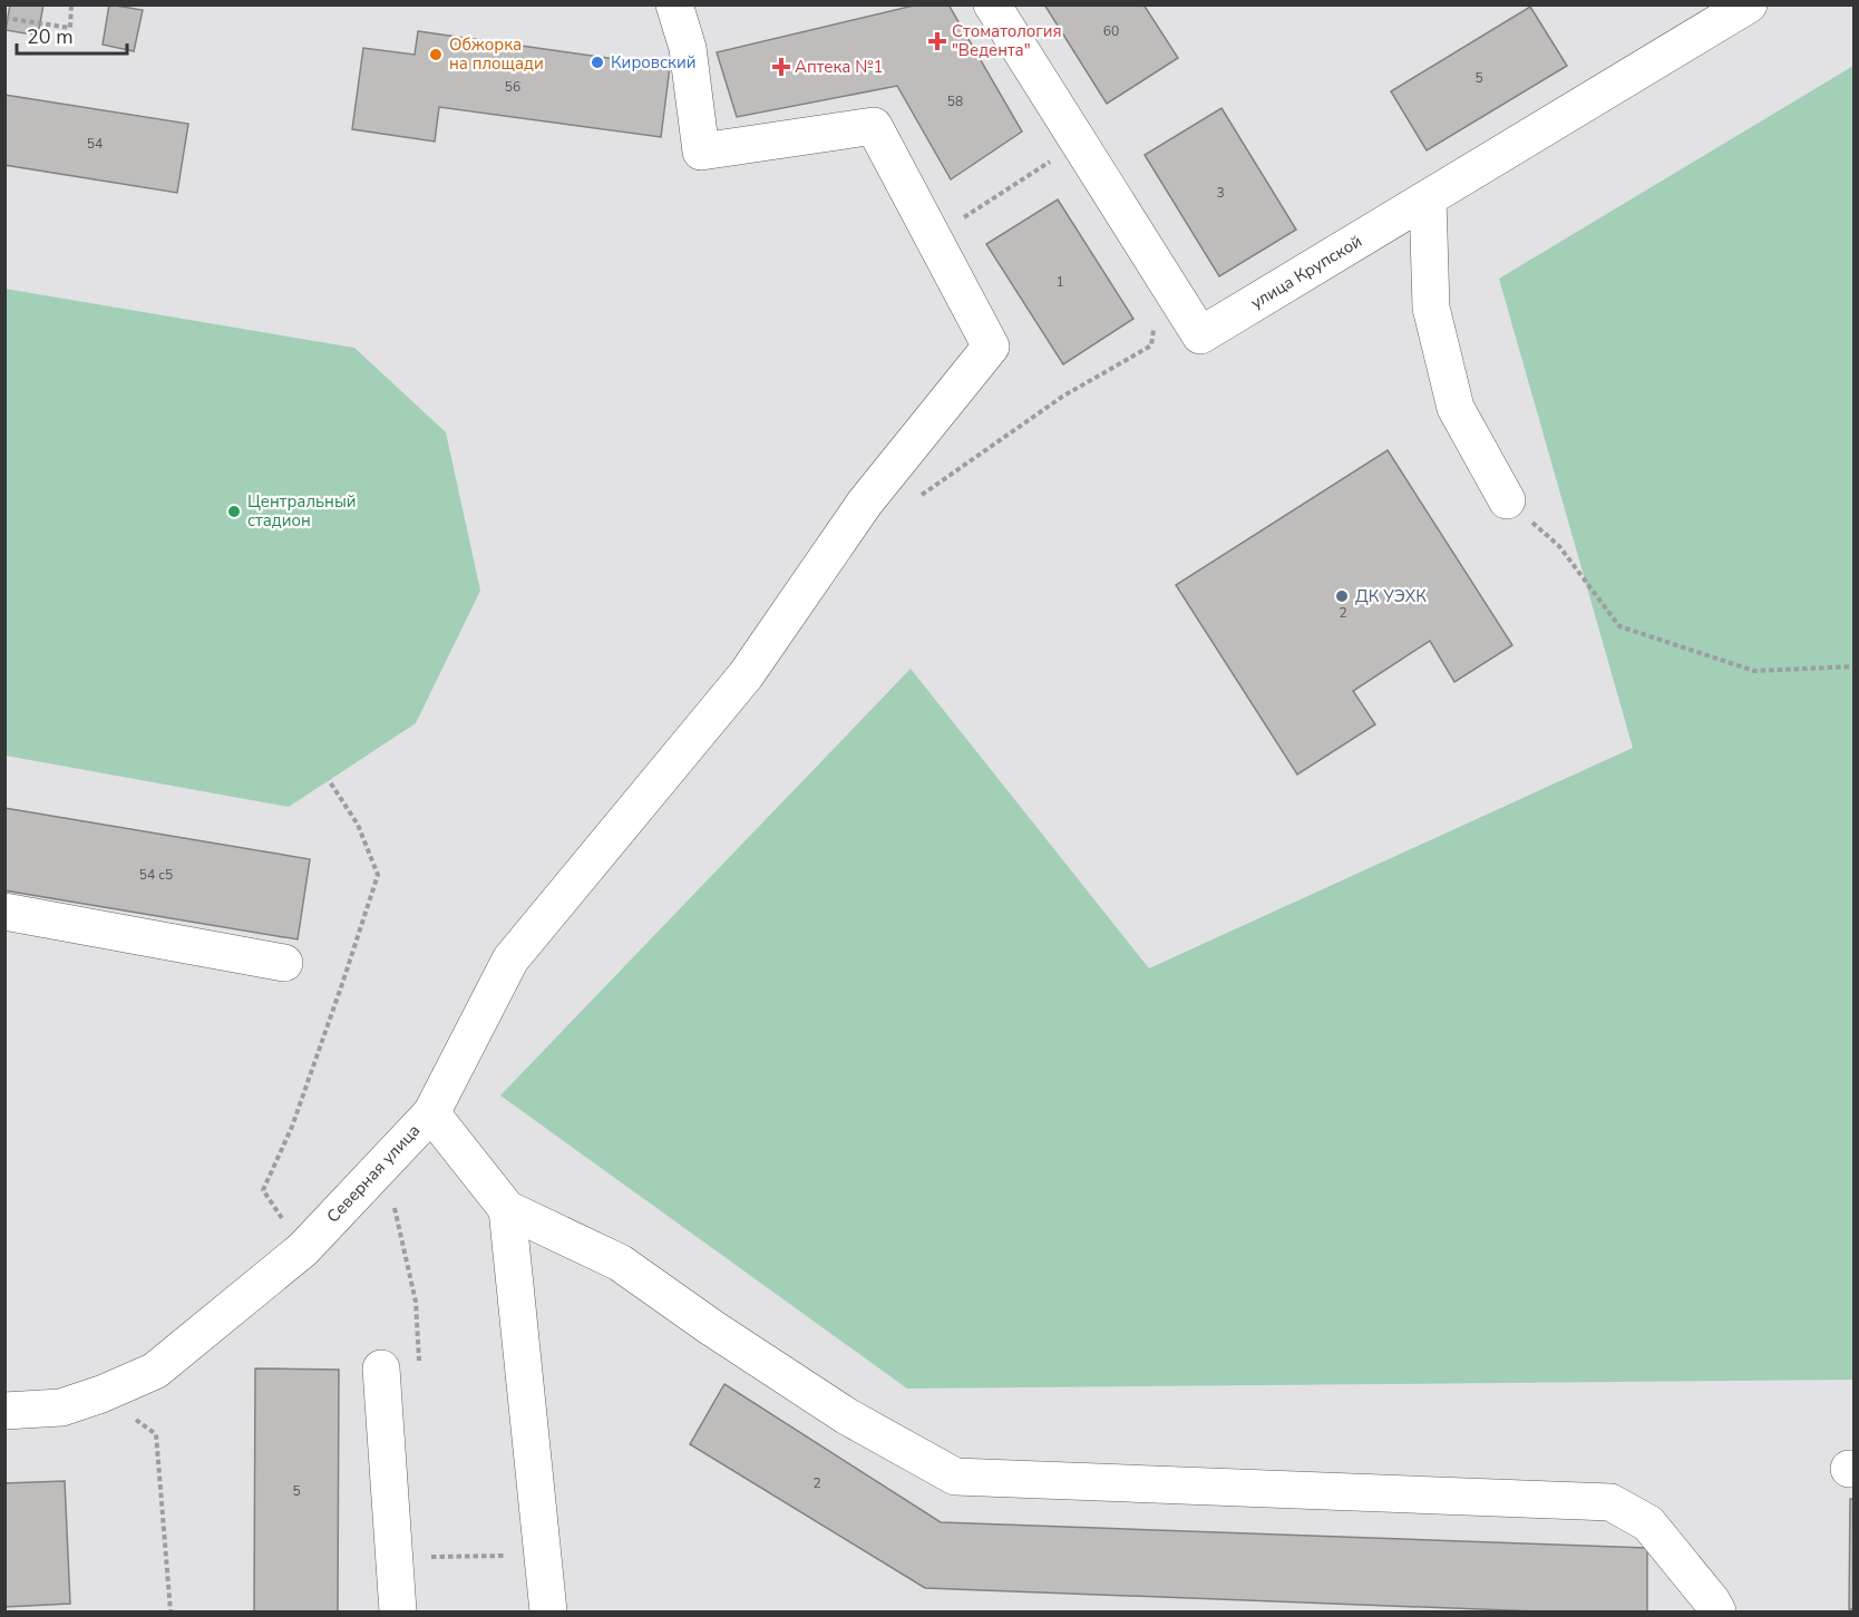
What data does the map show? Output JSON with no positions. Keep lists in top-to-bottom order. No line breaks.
{"streets":{"street":["улица Крупской","Северная улица"]},"places":{"health":["Стоматология \"Ведента\"","Аптека №1"],"other":["Обжорка на площади","Кировский","Центральный стадион","ДК УЭХК"]},"house_numbers":["60","5","56","58","54","3","1","2","54 с5","2","5"],"scale_bar":"20 m"}
